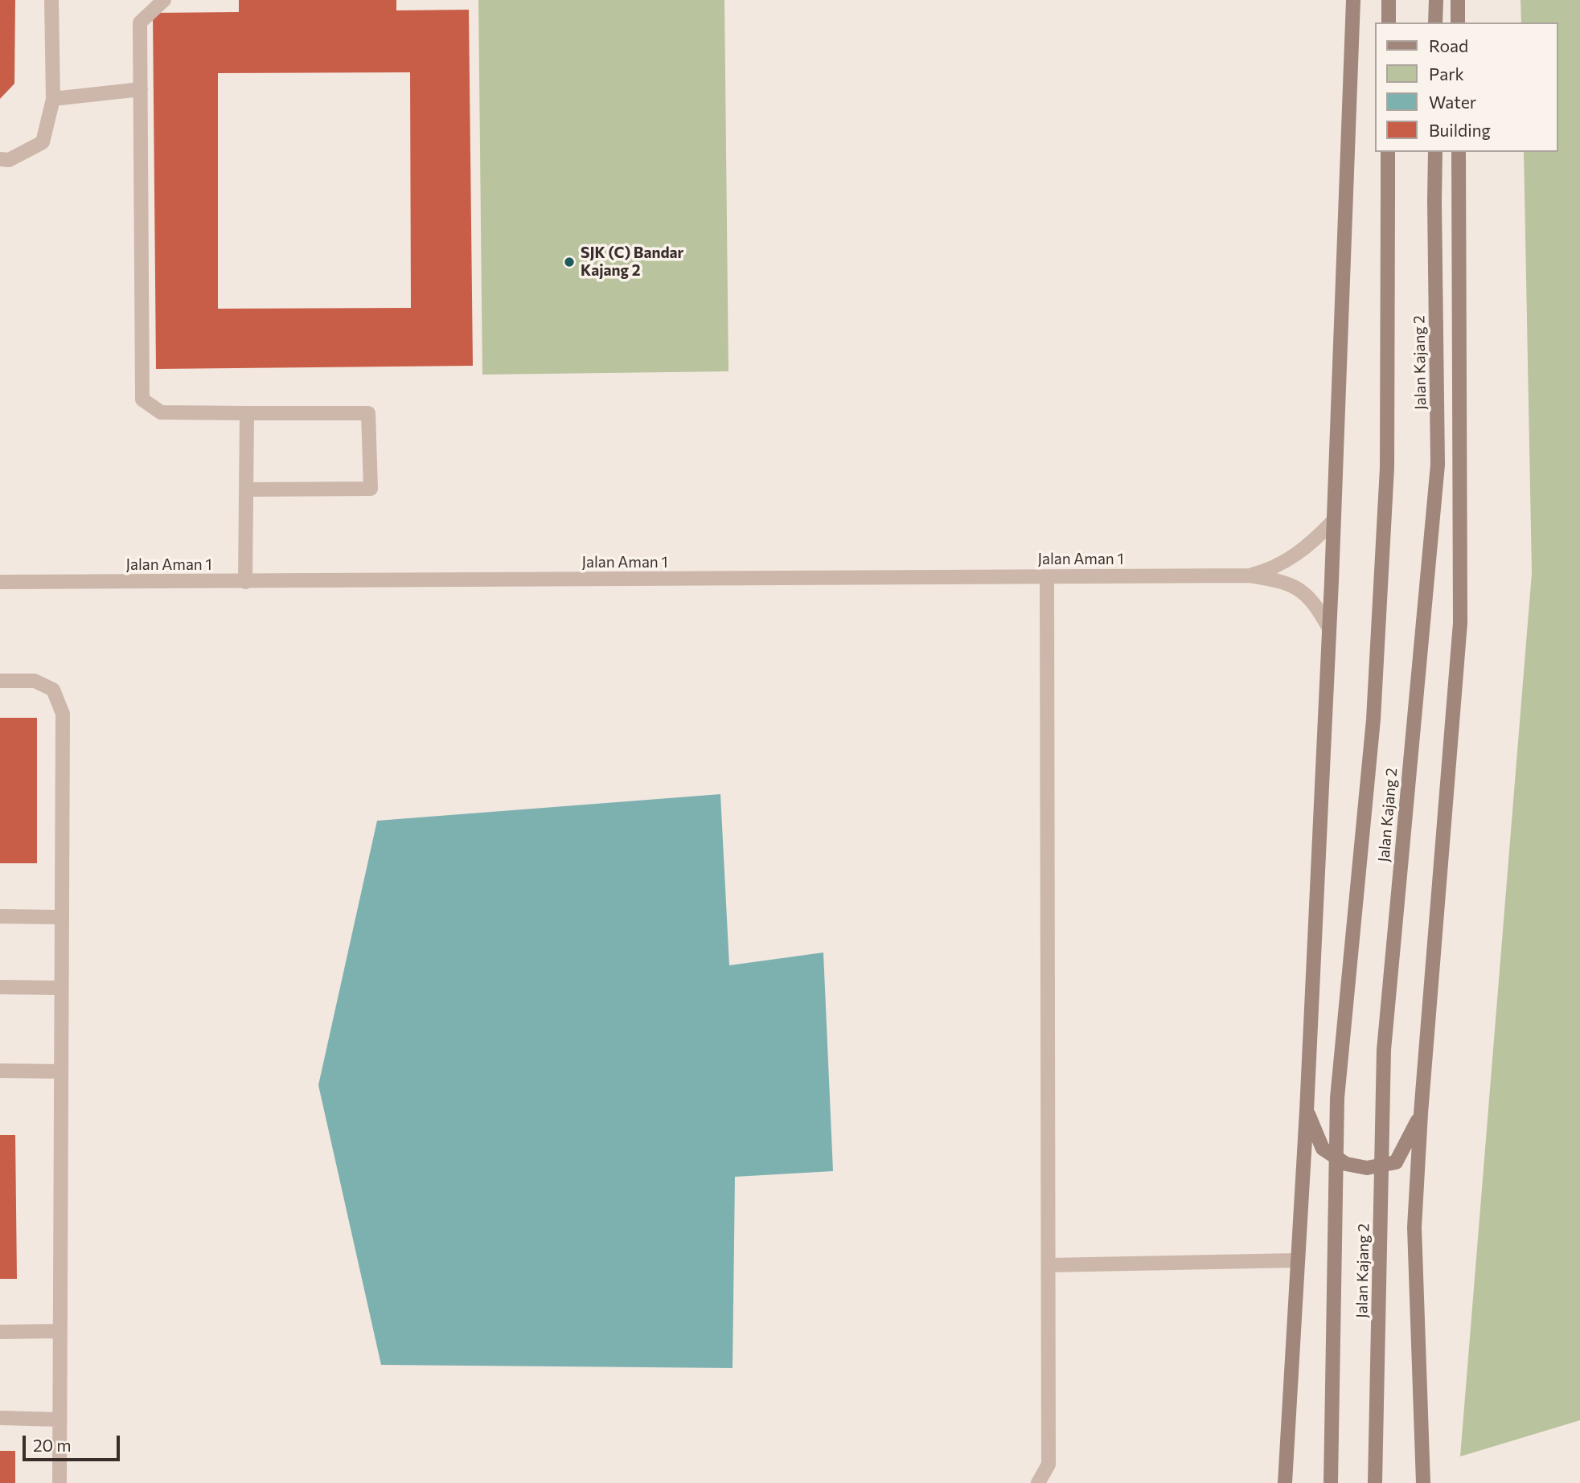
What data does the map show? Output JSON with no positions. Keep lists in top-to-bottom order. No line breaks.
{"streets":{"main road":["Jalan Kajang 2"],"street":["Jalan Aman 1"]},"places":["SJK (C) Bandar Kajang 2"],"legend":["Road","Park","Water","Building"],"scale_bar":"20 m"}
